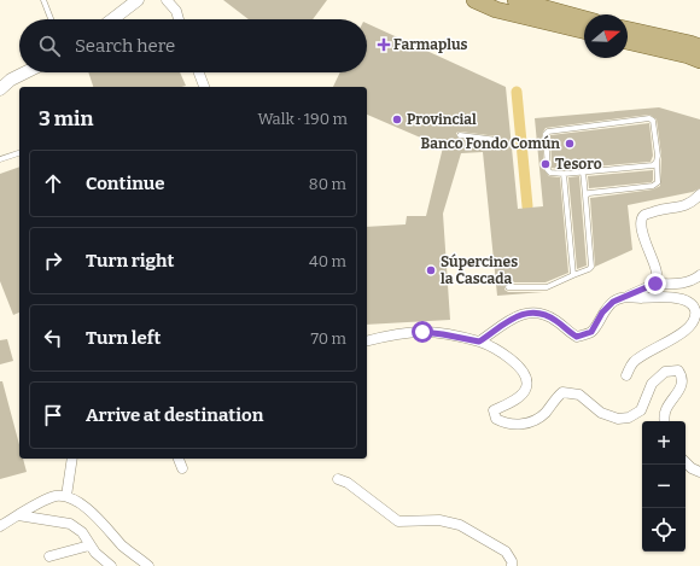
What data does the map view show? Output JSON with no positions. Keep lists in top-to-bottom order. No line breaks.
{"places":{"health":["Farmaplus"],"other":["Provincial","Banco Fondo Común","Tesoro","Súpercines la Cascada"]},"north":"right","page":{"search":"Search here","heading":["3 min","Walk · 190 m"],"list":[["Continue","80 m"],["Turn right","40 m"],["Turn left","70 m"],"Arrive at destination"],"map_buttons":["+","−"]}}
